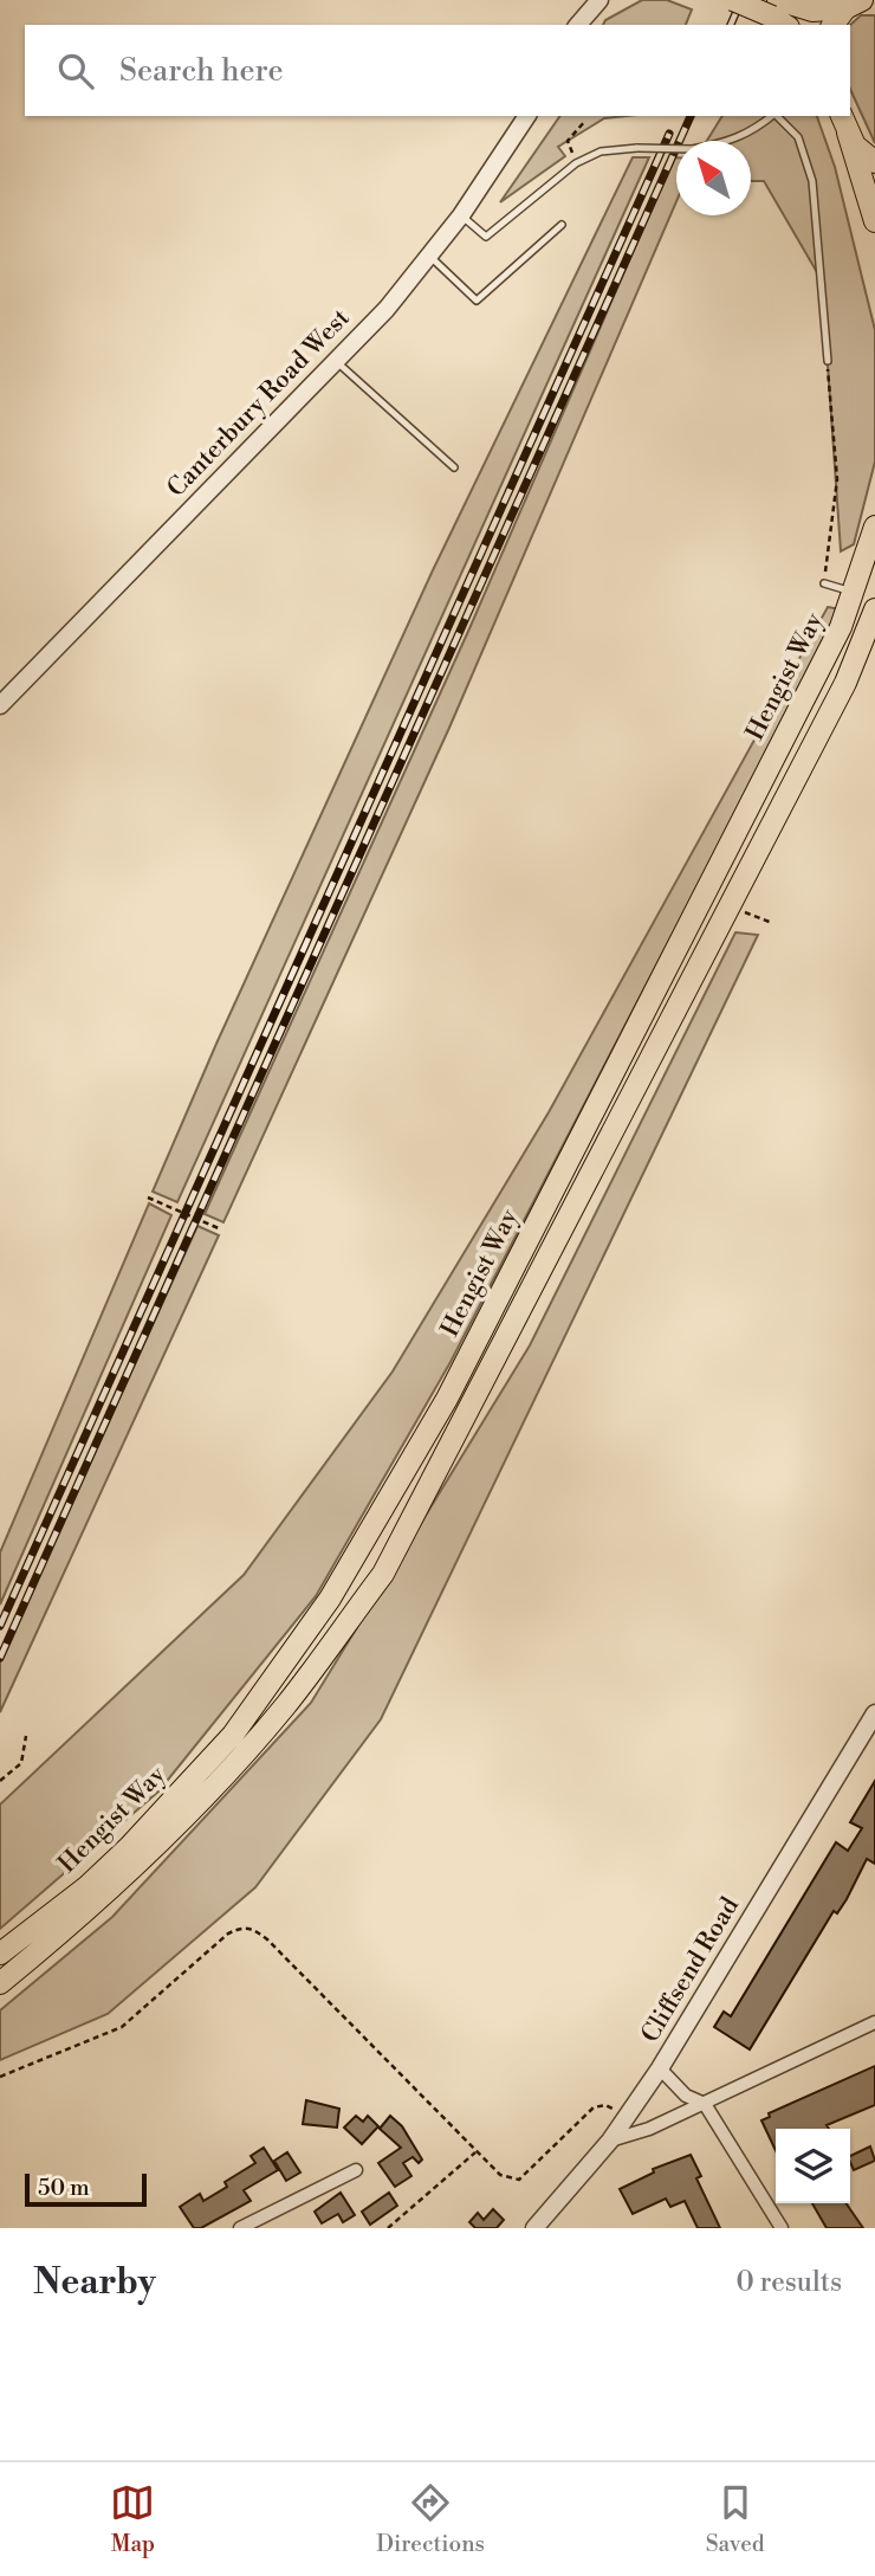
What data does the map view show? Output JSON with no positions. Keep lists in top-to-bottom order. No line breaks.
{"streets":{"main road":["Hengist Way"],"street":["Canterbury Road West","Cliffsend Road"]},"scale_bar":"50 m","north":"top left","page":{"search":"Search here","scale":"50 m","heading":["Nearby","0 results"],"nav":["Map","Directions","Saved"]}}
